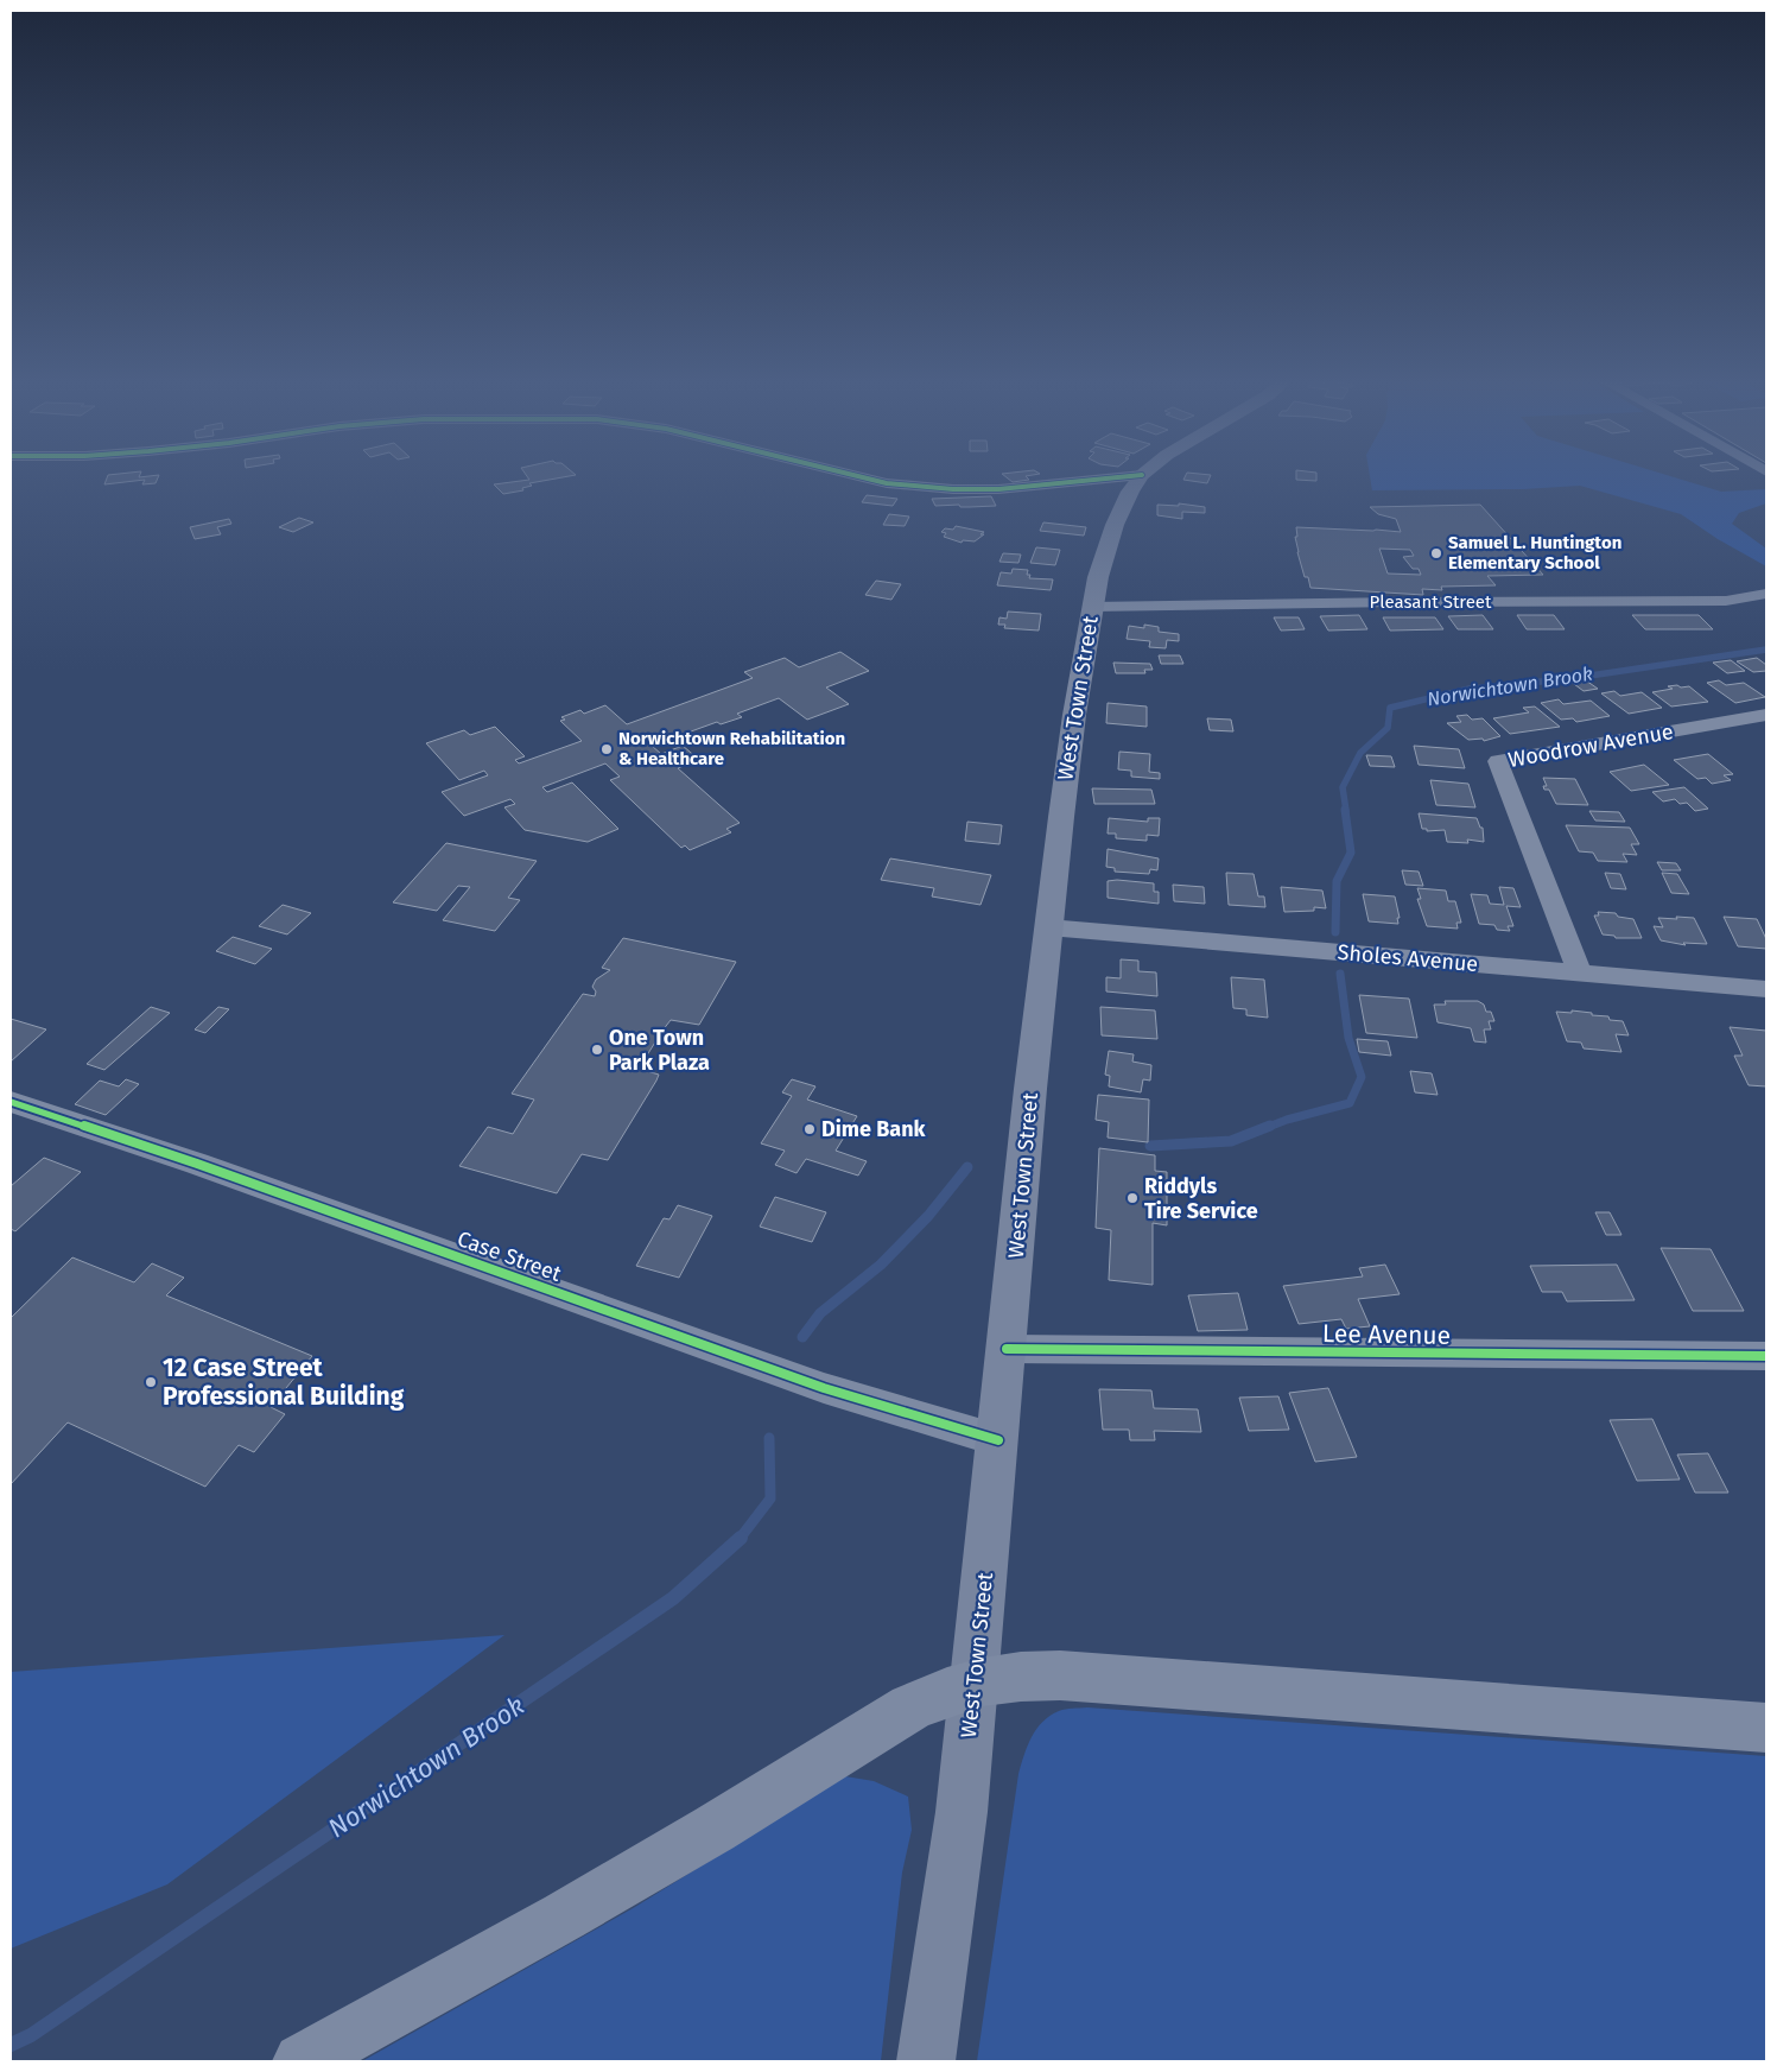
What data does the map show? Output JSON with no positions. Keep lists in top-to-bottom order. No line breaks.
{"streets":{"main road":["West Town Street"],"street":["Pleasant Street","Woodrow Avenue","Sholes Avenue","Case Street","Lee Avenue"]},"crossings":[["Pleasant Street","West Town Street"],["West Town Street","Sholes Avenue"],["West Town Street","Case Street"],["West Town Street","Lee Avenue"],["Woodrow Avenue","Sholes Avenue"]],"water":["Norwichtown Brook"],"places":["Samuel L. Huntington Elementary School","Norwichtown Rehabilitation & Healthcare","One Town Park Plaza","Dime Bank","Riddyls Tire Service","12 Case Street Professional Building"]}
